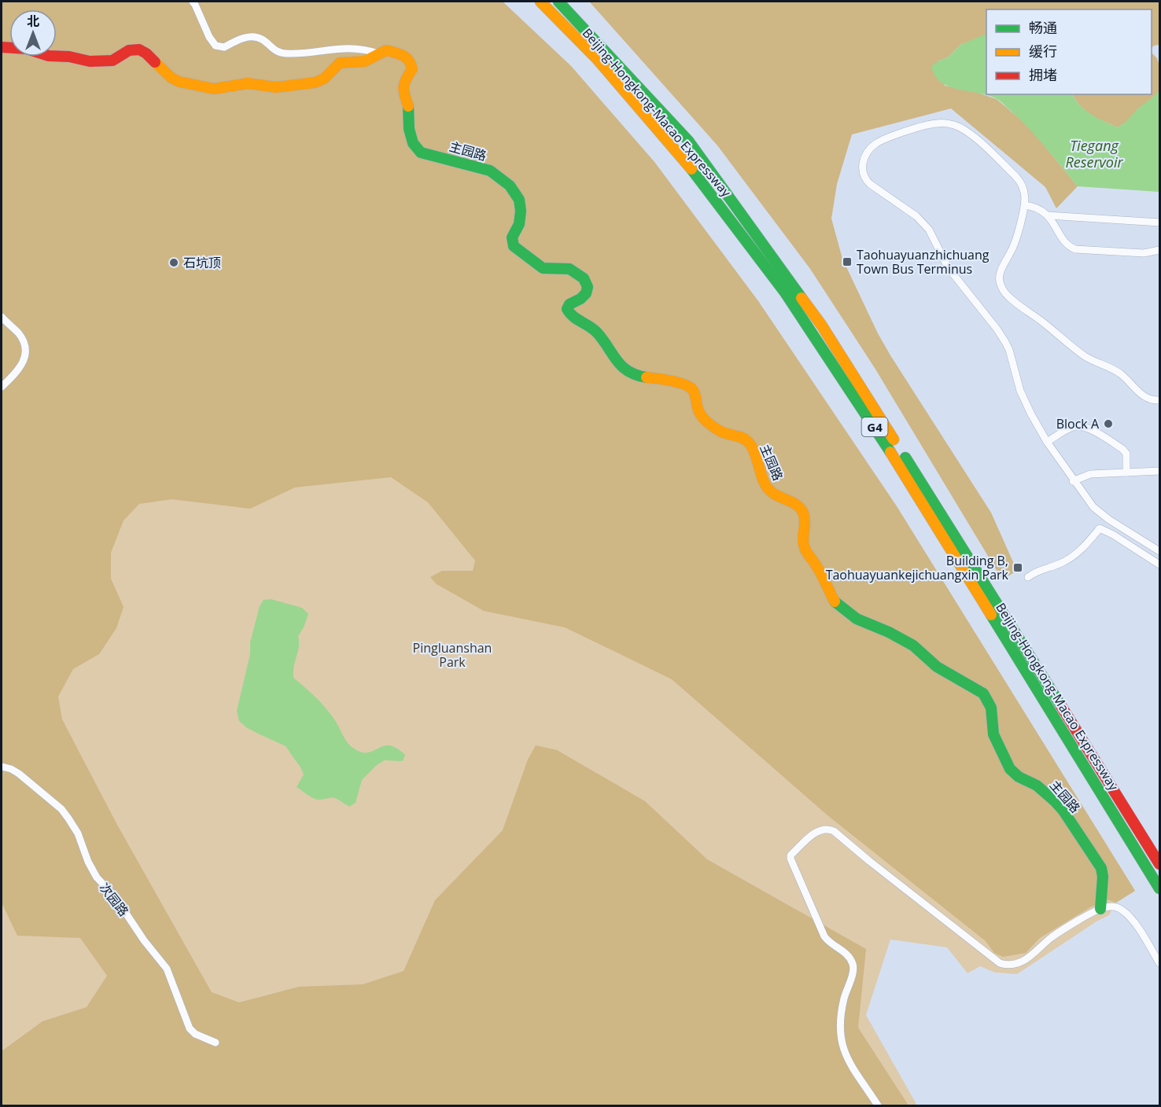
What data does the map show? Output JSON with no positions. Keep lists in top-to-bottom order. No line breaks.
{"streets":{"main road":["Beijing-Hongkong-Macao Expressway","主园路","G4"],"street":["次园路"]},"water":["Tiegang Reservoir"],"parks":["Pingluanshan Park"],"places":{"transit":["Taohuayuanzhichuang Town Bus Terminus","Building B, Taohuayuankejichuangxin Park"],"other":["石坑顶","Block A"]},"legend":["畅通","缓行","拥堵"],"north":"top"}
